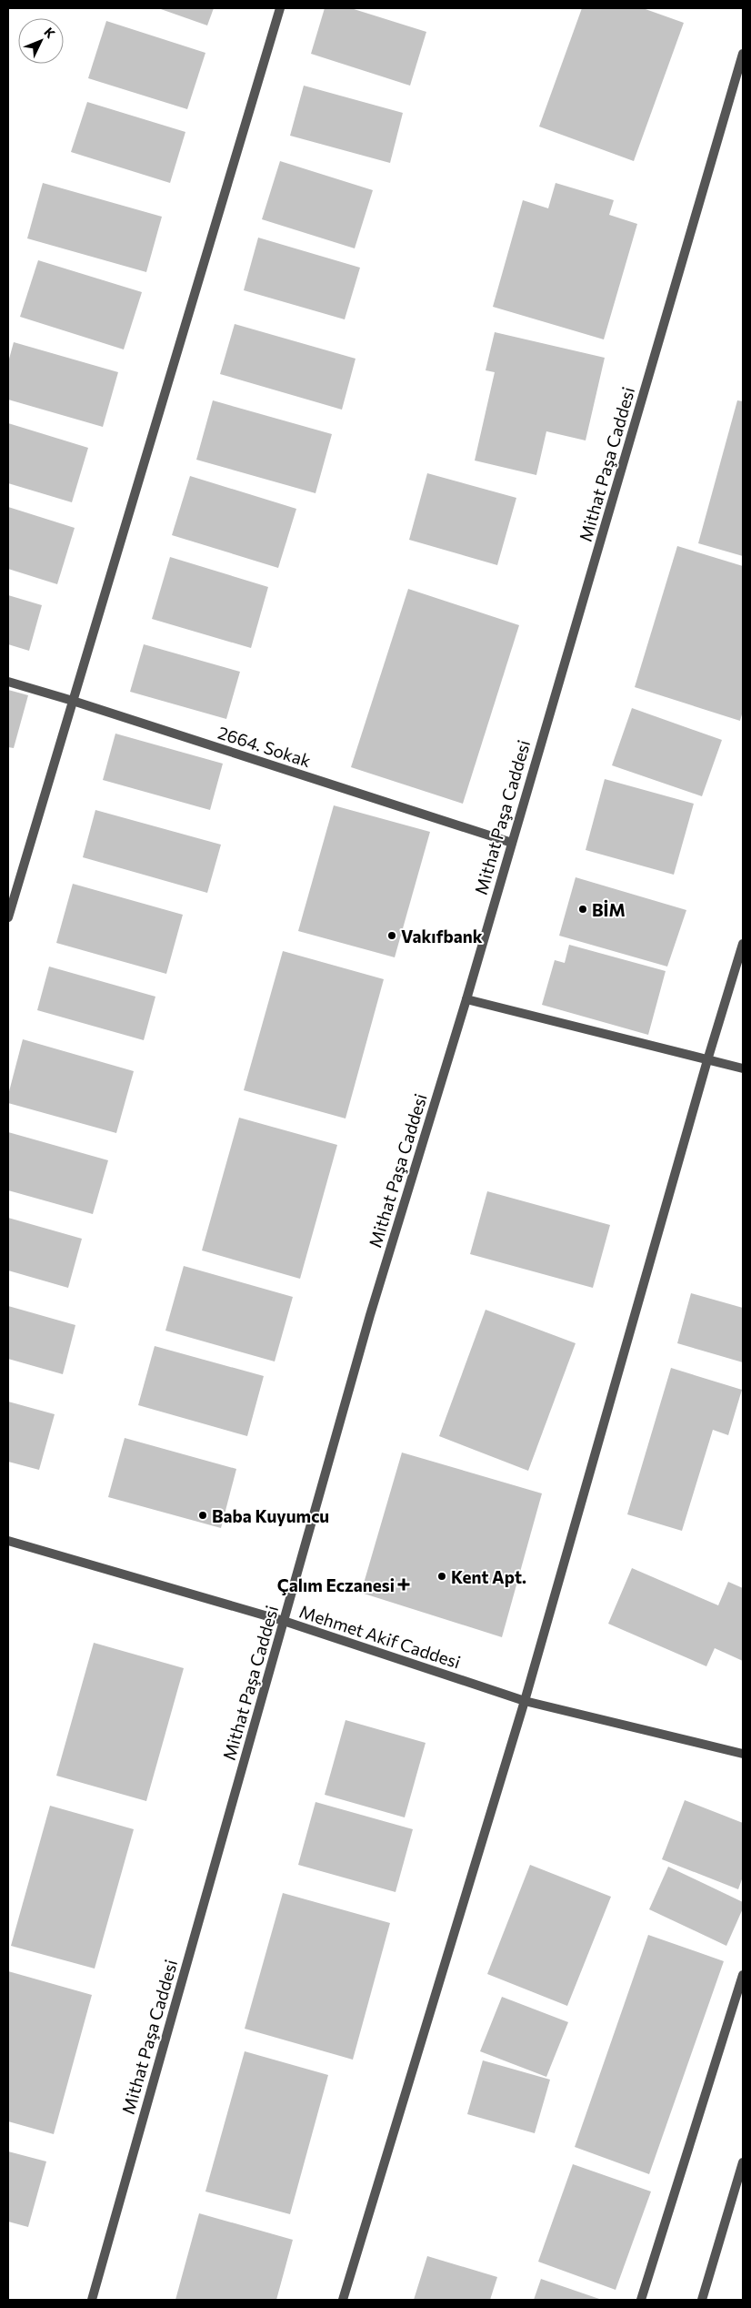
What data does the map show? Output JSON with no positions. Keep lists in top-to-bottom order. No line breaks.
{"streets":{"street":["Mithat Paşa Caddesi","2664. Sokak","Mehmet Akif Caddesi"]},"crossings":[["Mithat Paşa Caddesi","2664. Sokak"],["Mithat Paşa Caddesi","Mehmet Akif Caddesi"]],"places":{"other":["BİM","Vakıfbank","Baba Kuyumcu","Kent Apt."],"health":["Çalım Eczanesi"]},"north":"top right"}
